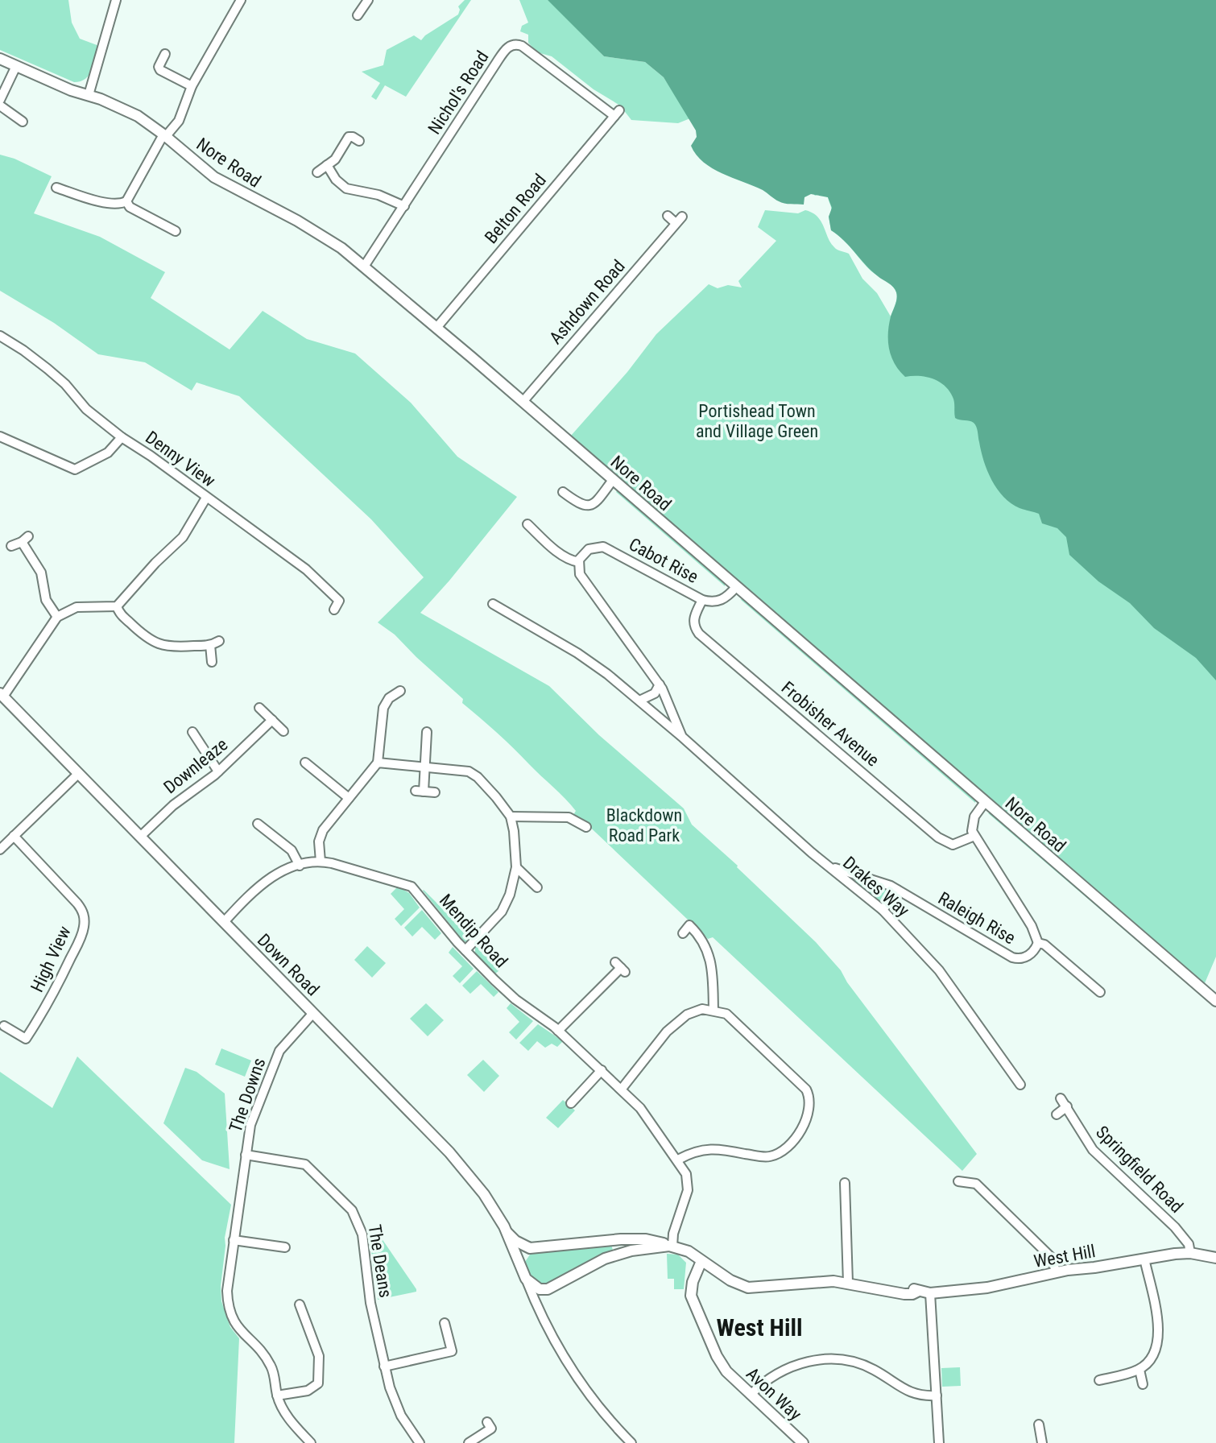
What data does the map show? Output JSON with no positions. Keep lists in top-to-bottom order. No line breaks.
{"streets":{"street":["Nichol's Road","Nore Road","Belton Road","Ashdown Road","Denny View","Cabot Rise","Frobisher Avenue","Downleaze","Drakes Way","Raleigh Rise","Mendip Road","High View","Down Road","The Downs","Springfield Road","West Hill","The Deans","Avon Way"]},"crossings":[["Nichol's Road","Nore Road"],["Nichol's Road","Belton Road"],["Nore Road","Belton Road"],["Nore Road","Ashdown Road"],["Nore Road","Cabot Rise"],["Cabot Rise","Frobisher Avenue"],["Frobisher Avenue","Raleigh Rise"],["Downleaze","Down Road"],["Drakes Way","Raleigh Rise"],["Mendip Road","Down Road"],["Mendip Road","West Hill"],["Down Road","The Downs"],["The Downs","The Deans"],["Springfield Road","West Hill"],["West Hill","Avon Way"]],"districts":["West Hill"],"parks":["Portishead Town and Village Green","Blackdown Road Park"]}
